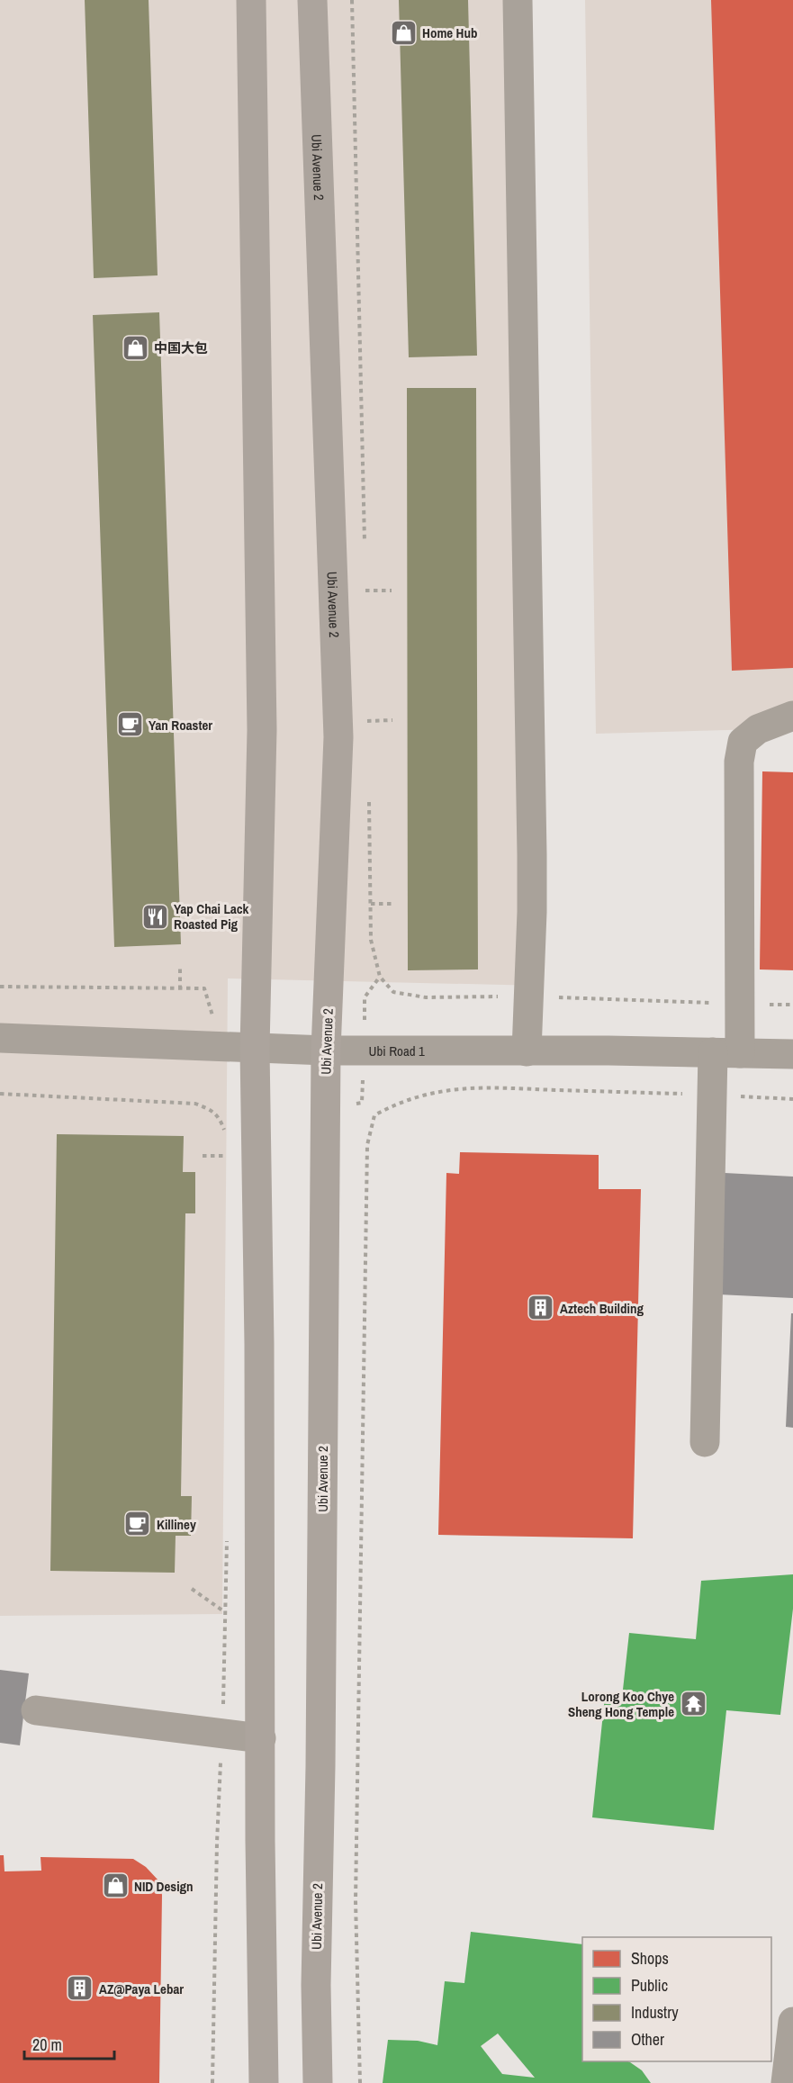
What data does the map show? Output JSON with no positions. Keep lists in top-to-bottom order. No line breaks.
{"streets":{"main road":["Ubi Avenue 2"],"street":["Ubi Road 1"]},"crossings":[["Ubi Avenue 2","Ubi Road 1"]],"places":{"shop":["Home Hub","中国大包","NID Design"],"cafe":["Yan Roaster","Killiney"],"restaurant":["Yap Chai Lack Roasted Pig"],"building":["Aztech Building","AZ@Paya Lebar"],"temple":["Lorong Koo Chye Sheng Hong Temple"]},"legend":["Shops","Public","Industry","Other"],"scale_bar":"20 m"}
